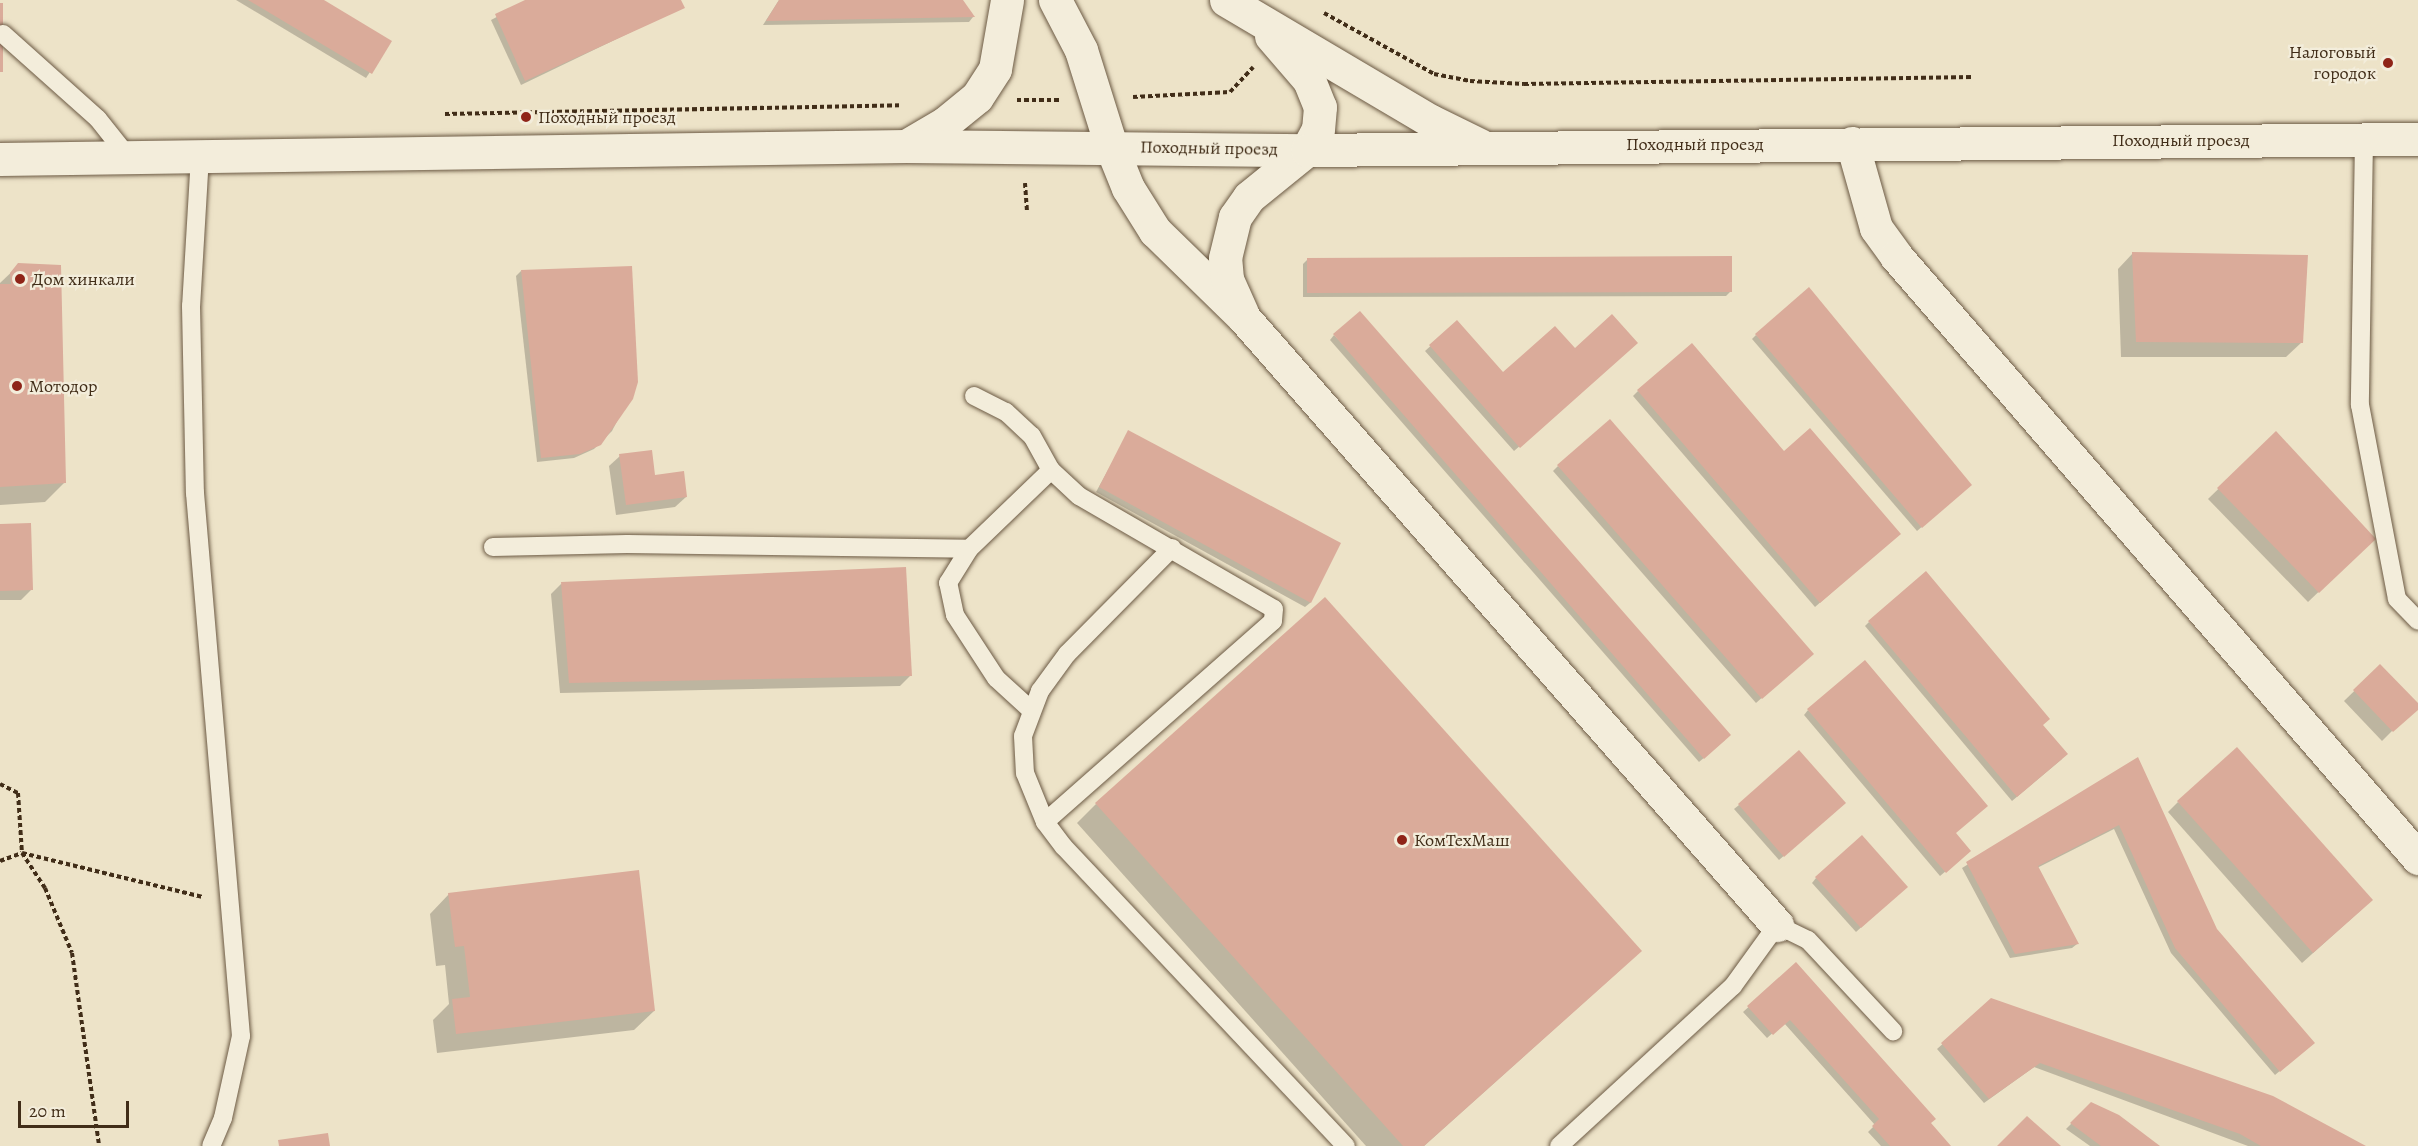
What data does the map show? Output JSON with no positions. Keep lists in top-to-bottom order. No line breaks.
{"streets":{"street":["Походный проезд"]},"places":["Налоговый городок","Походный проезд","Дом хинкали","Мотодор","КомТехМаш"],"scale_bar":"20 m"}
